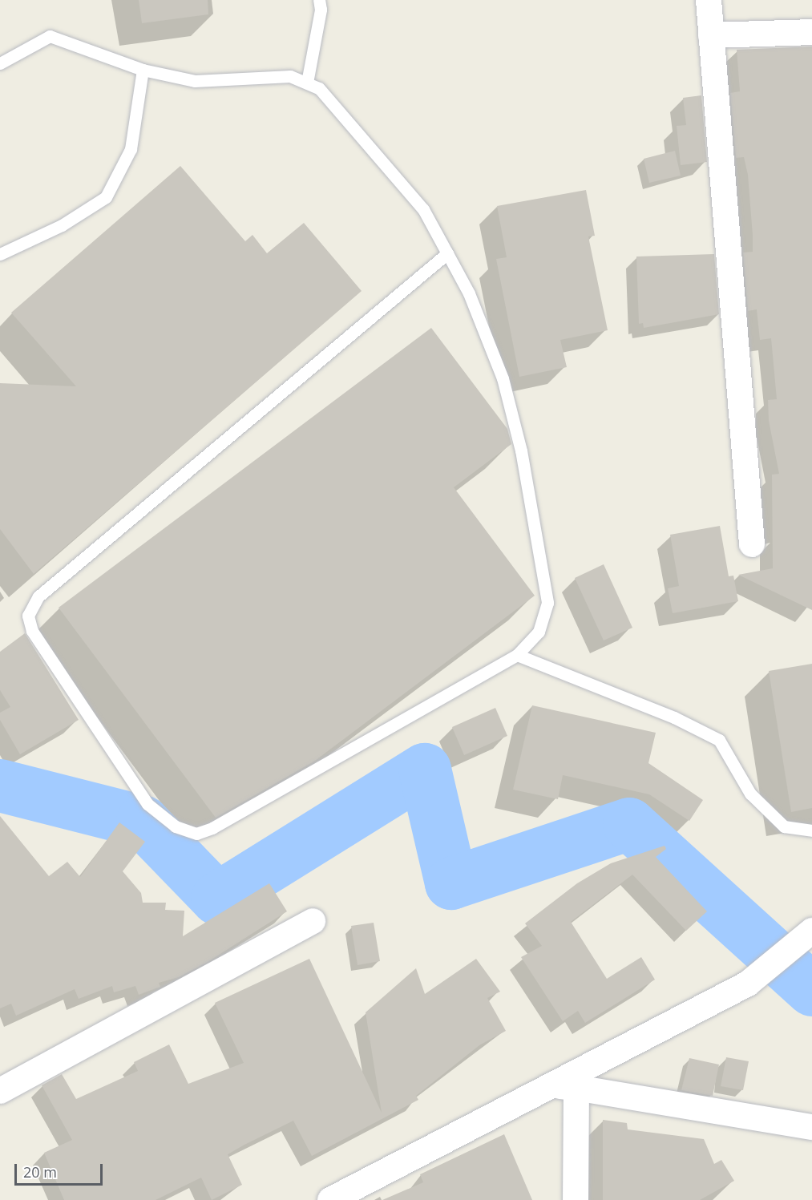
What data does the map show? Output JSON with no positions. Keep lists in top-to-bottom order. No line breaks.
{"scale_bar":"20 m"}
